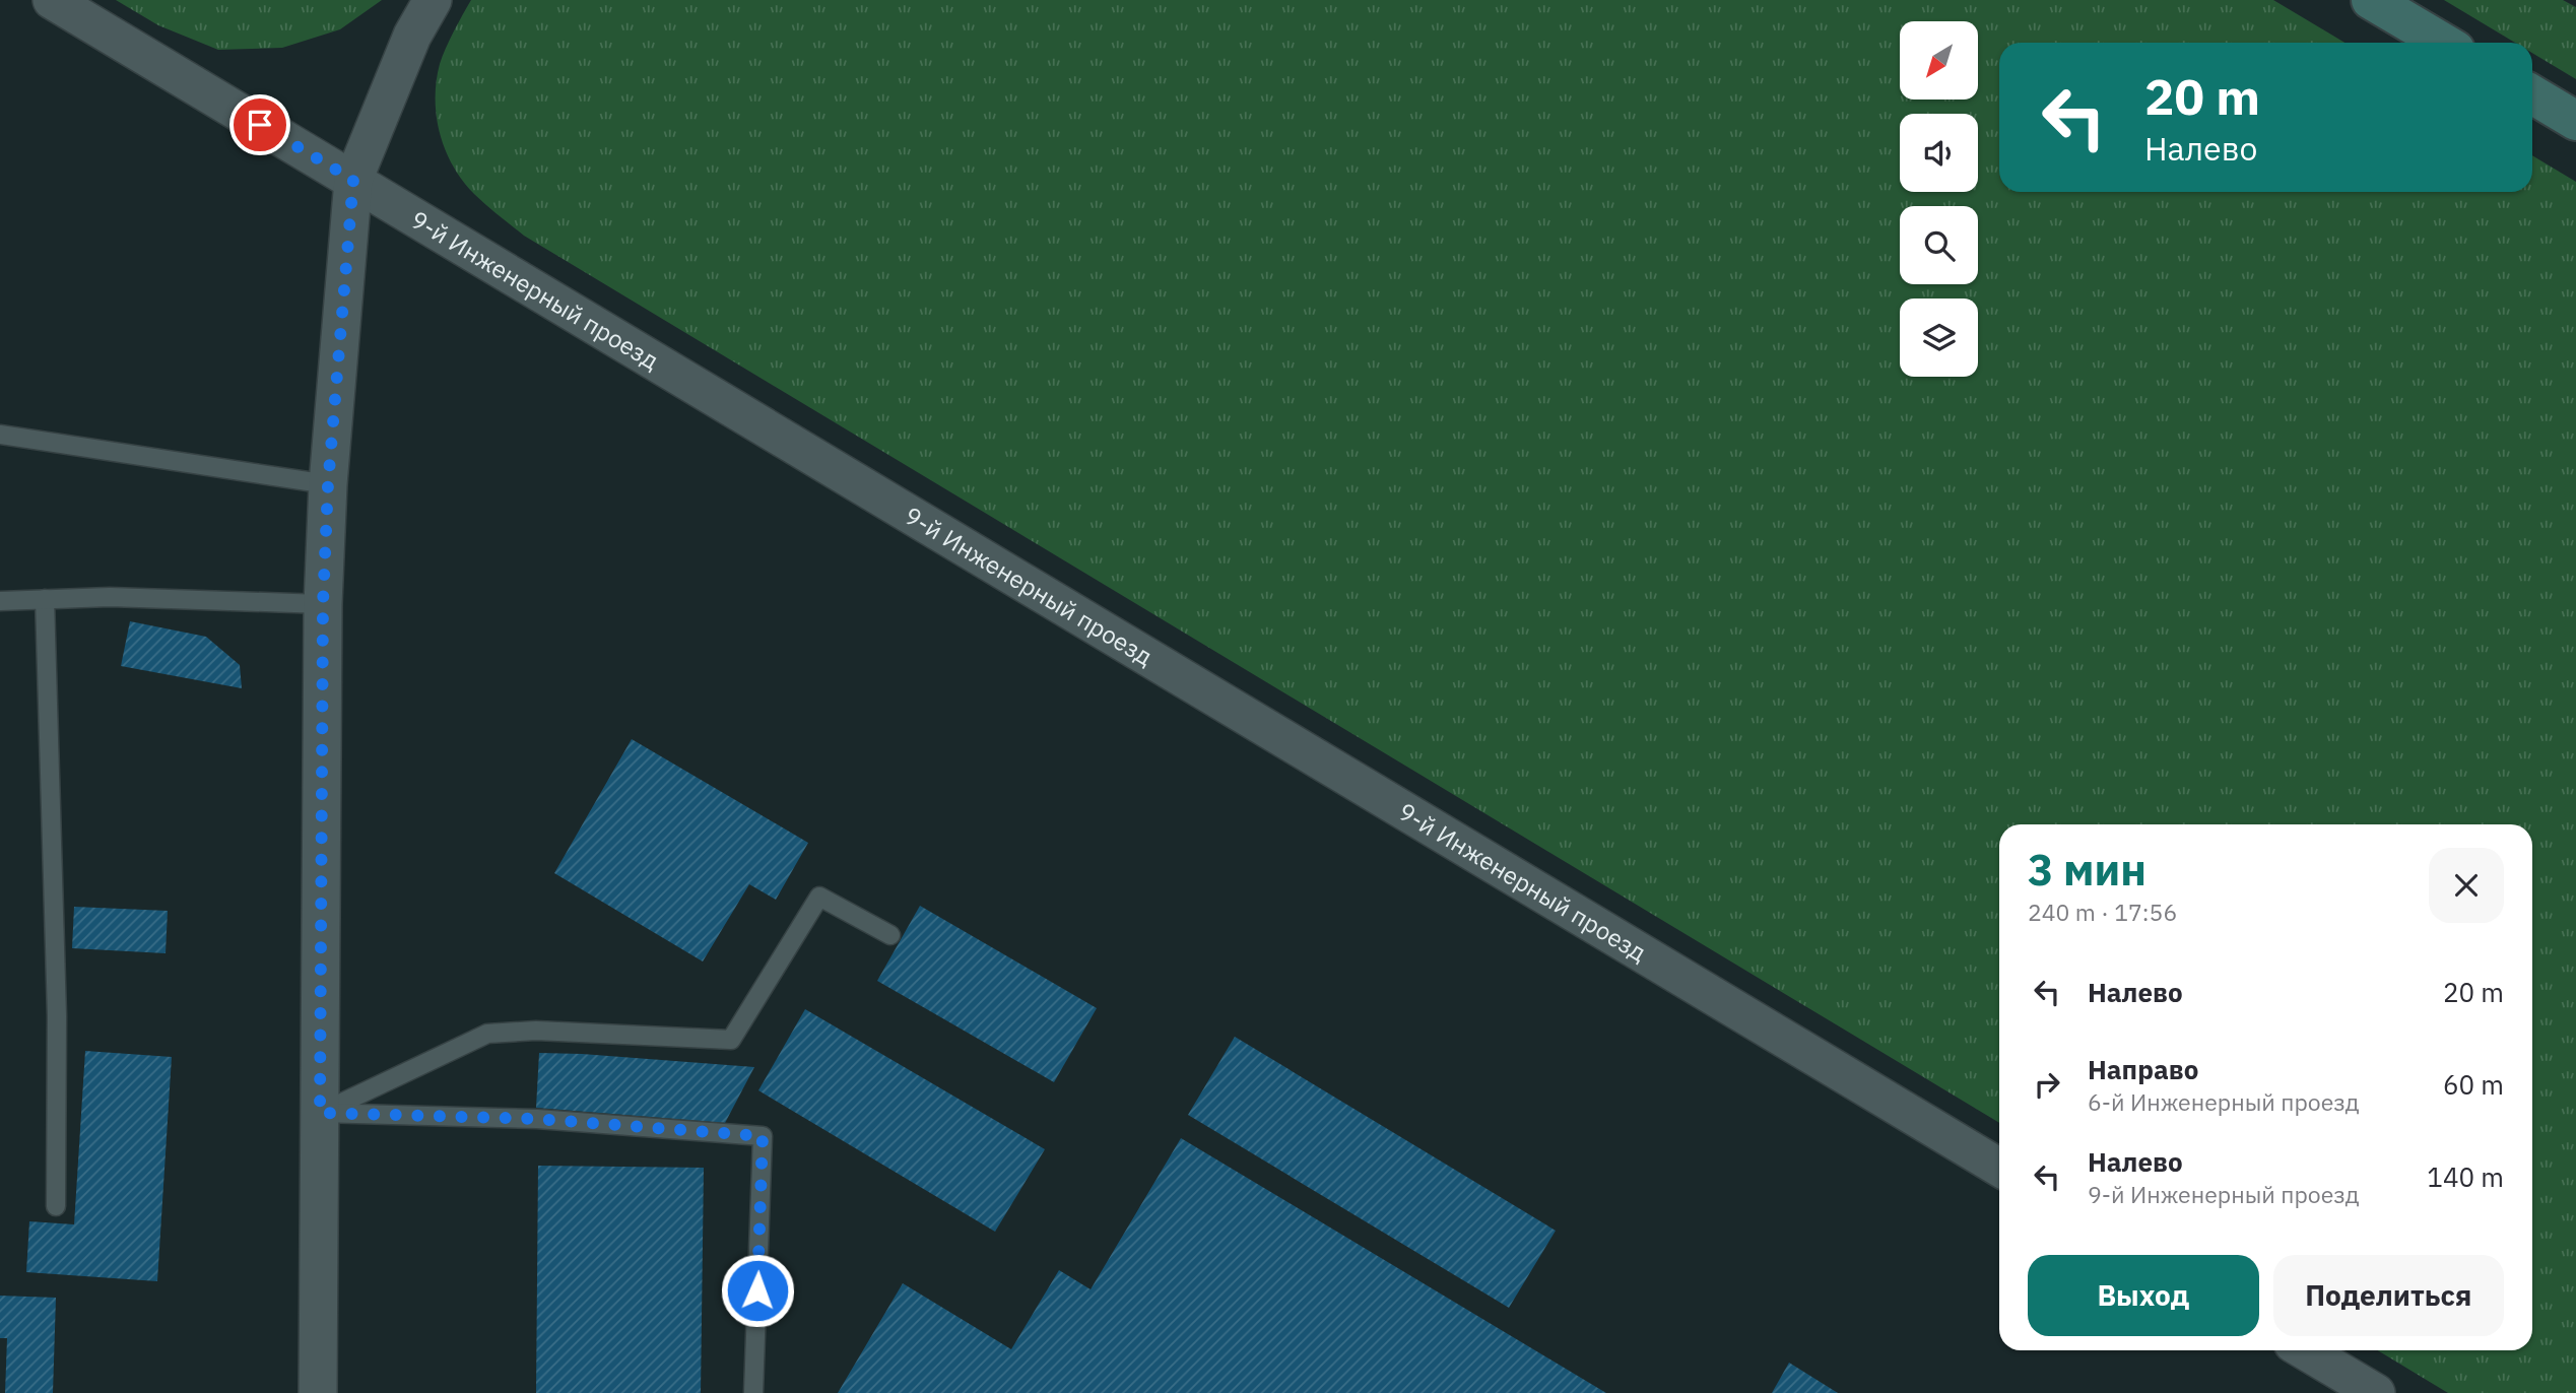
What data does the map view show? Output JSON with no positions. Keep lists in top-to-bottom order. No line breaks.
{"streets":{"street":["9-й Инженерный проезд"]},"north":"bottom left","page":{"turn":["20 m","Налево"],"heading":["3 мин","240 m · 17:56"],"list":[{"name":"Налево","value":"20 m"},{"name":"Направо","note":"6-й Инженерный проезд","value":"60 m"},{"name":"Налево","note":"9-й Инженерный проезд","value":"140 m"}],"buttons":["Выход","Поделиться"]}}
